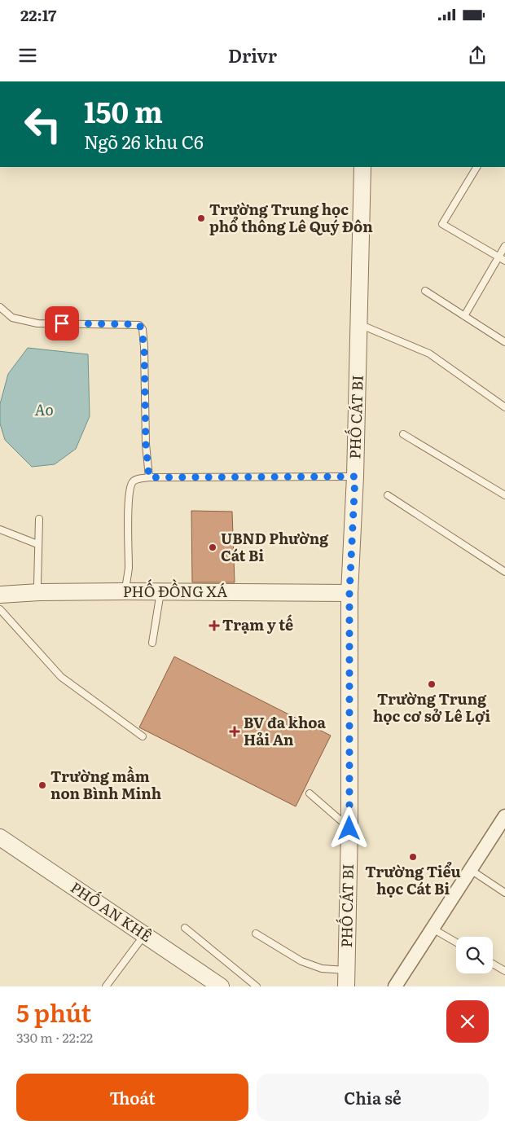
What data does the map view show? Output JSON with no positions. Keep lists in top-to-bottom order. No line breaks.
{"streets":{"street":["PHỐ CÁT BI","PHỐ ĐỒNG XÁ","PHỐ AN KHÊ"]},"crossings":[["PHỐ CÁT BI","PHỐ ĐỒNG XÁ"]],"water":["Ao"],"places":{"other":["Trường Trung học phổ thông Lê Quý Đôn","UBND Phường Cát Bi","Trường Trung học cơ sở Lê Lợi","Trường mầm non Bình Minh","Trường Tiểu học Cát Bi"],"health":["Trạm y tế","BV đa khoa Hải An"]},"page":{"status":"22:17","header":"Drivr","turn":["150 m","Ngõ 26 khu C6"],"heading":["5 phút","330 m · 22:22"],"buttons":["Thoát","Chia sẻ"]}}
